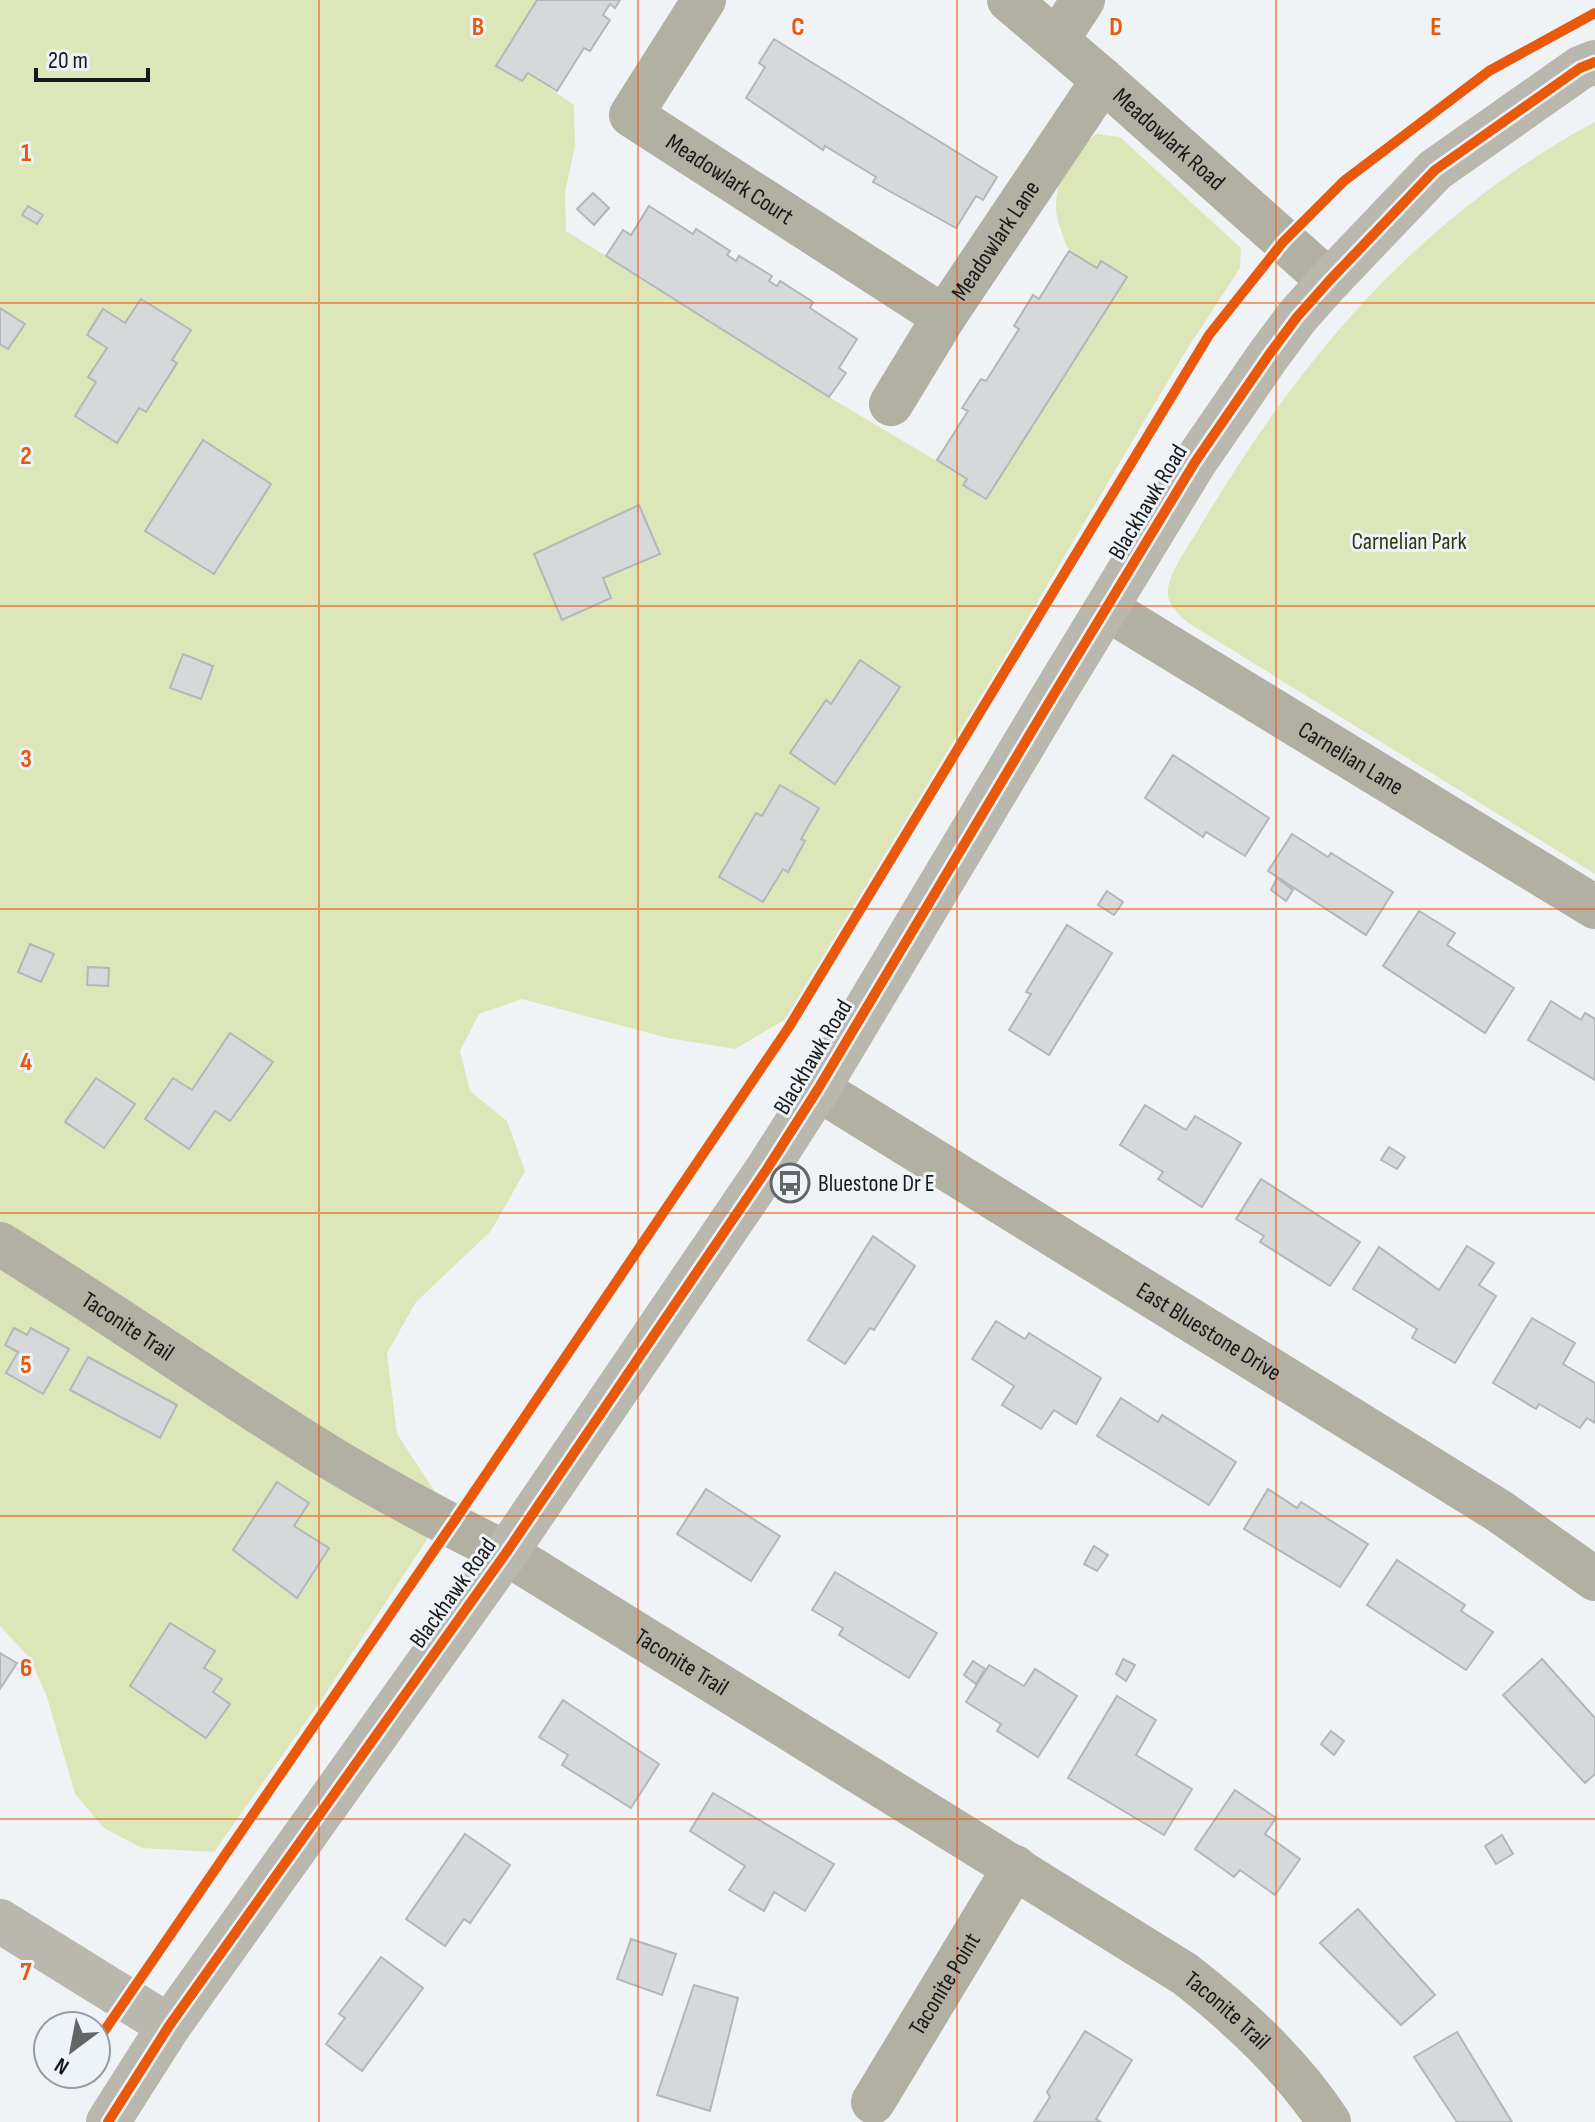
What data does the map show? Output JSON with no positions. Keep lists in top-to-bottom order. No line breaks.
{"streets":{"street":["Meadowlark Road","Meadowlark Court","Meadowlark Lane","Blackhawk Road","Carnelian Lane","Taconite Trail","East Bluestone Drive","Taconite Point"]},"crossings":[["Meadowlark Road","Meadowlark Lane"],["Meadowlark Road","Blackhawk Road"],["Meadowlark Court","Meadowlark Lane"],["Blackhawk Road","Carnelian Lane"],["Blackhawk Road","Taconite Trail"],["Blackhawk Road","East Bluestone Drive"],["Taconite Trail","Taconite Point"]],"parks":["Carnelian Park"],"places":{"bus stop":["Bluestone Dr E"]},"scale_bar":"20 m","north":"bottom left","grid":{"columns":["B","C","D","E"],"rows":["1","2","3","4","5","6","7"]}}
